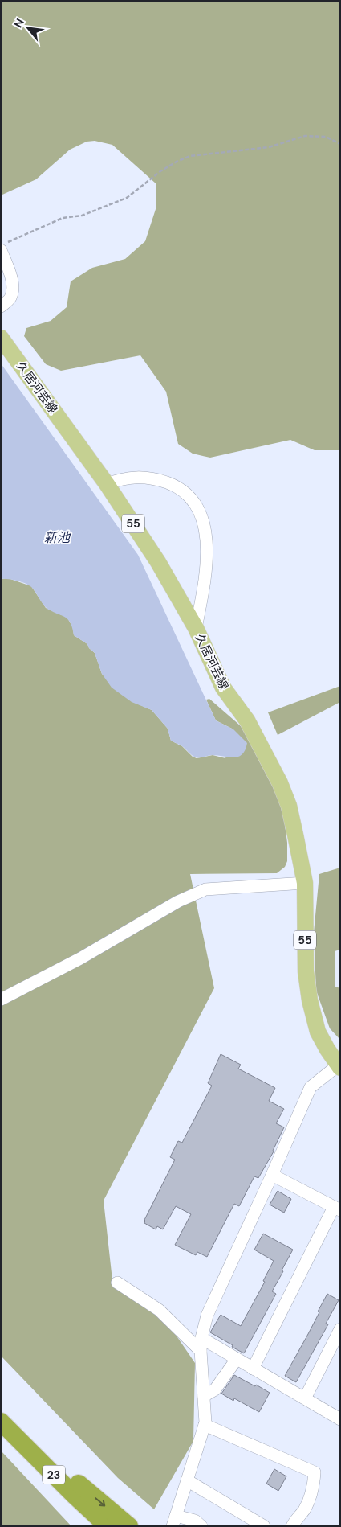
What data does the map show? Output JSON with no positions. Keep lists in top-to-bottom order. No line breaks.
{"streets":{"highway":["23"],"main road":["久居河芸線","55"]},"water":["新池"],"north":"top left"}
